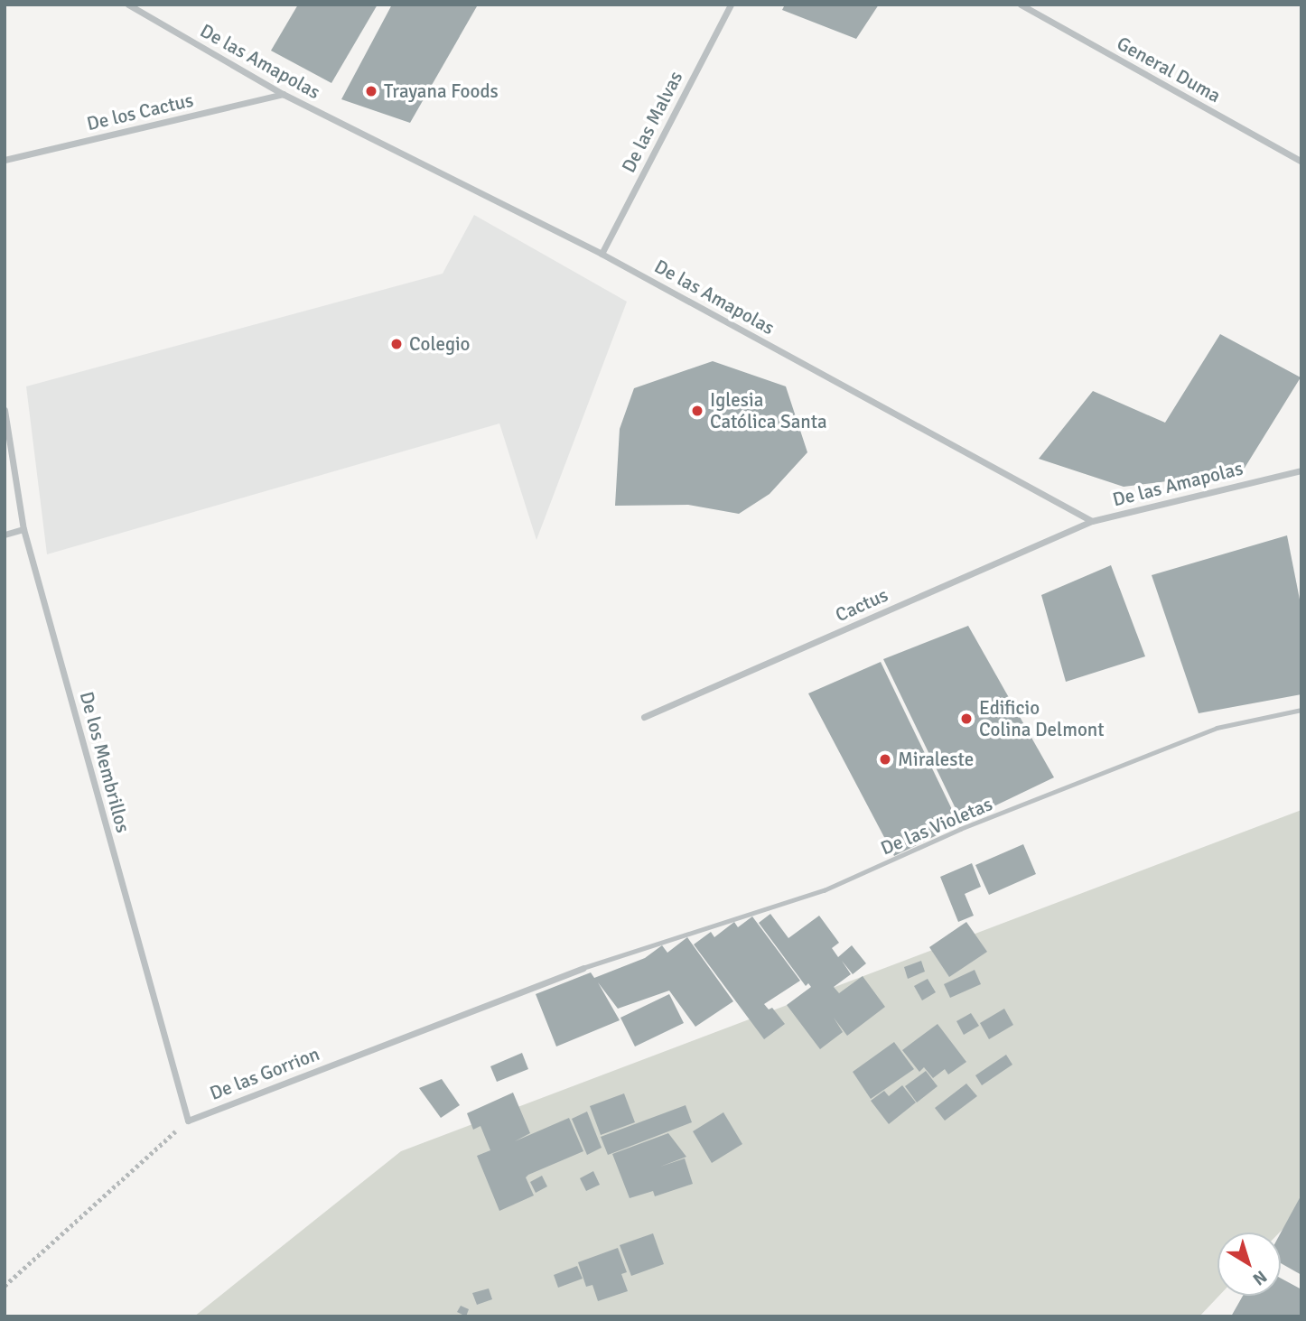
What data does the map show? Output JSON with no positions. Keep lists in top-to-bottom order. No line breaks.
{"streets":{"street":["De las Amapolas","General Duma","De los Cactus","De las Malvas","Cactus","De los Membrillos","De las Gorrion"],"lane":["De las Violetas"]},"crossings":[["De las Amapolas","De los Cactus"],["De las Amapolas","De las Malvas"],["De las Amapolas","Cactus"],["De los Membrillos","De las Gorrion"],["De las Violetas","De las Gorrion"]],"places":["Trayana Foods","Colegio","Iglesia Católica Santa","Edificio Colina Delmont","Miraleste"],"north":"bottom right"}
